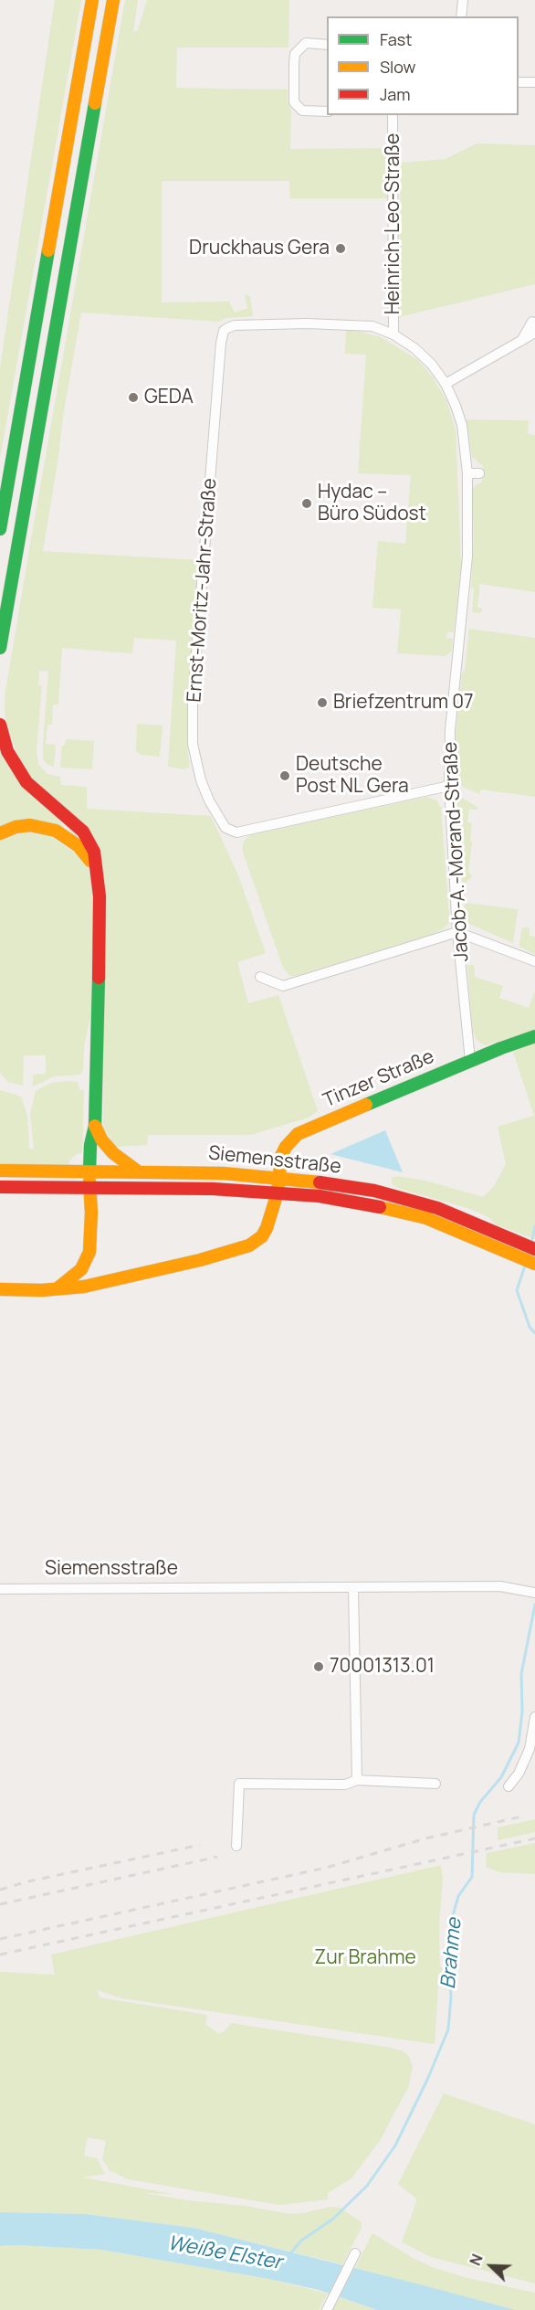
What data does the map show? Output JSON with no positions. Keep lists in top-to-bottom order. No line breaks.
{"streets":{"main road":["Tinzer Straße","Siemensstraße"],"street":["Heinrich-Leo-Straße","Ernst-Moritz-Jahr-Straße","Jacob-A.-Morand-Straße"]},"crossings":[["Heinrich-Leo-Straße","Jacob-A.-Morand-Straße"],["Ernst-Moritz-Jahr-Straße","Jacob-A.-Morand-Straße"],["Jacob-A.-Morand-Straße","Tinzer Straße"],["Tinzer Straße","Siemensstraße"]],"water":["Brahme","Weiße Elster"],"parks":["Zur Brahme"],"places":["Druckhaus Gera","GEDA","Hydac – Büro Südost","Briefzentrum 07","Deutsche Post NL Gera","70001313.01"],"legend":["Fast","Slow","Jam"],"north":"top left"}
